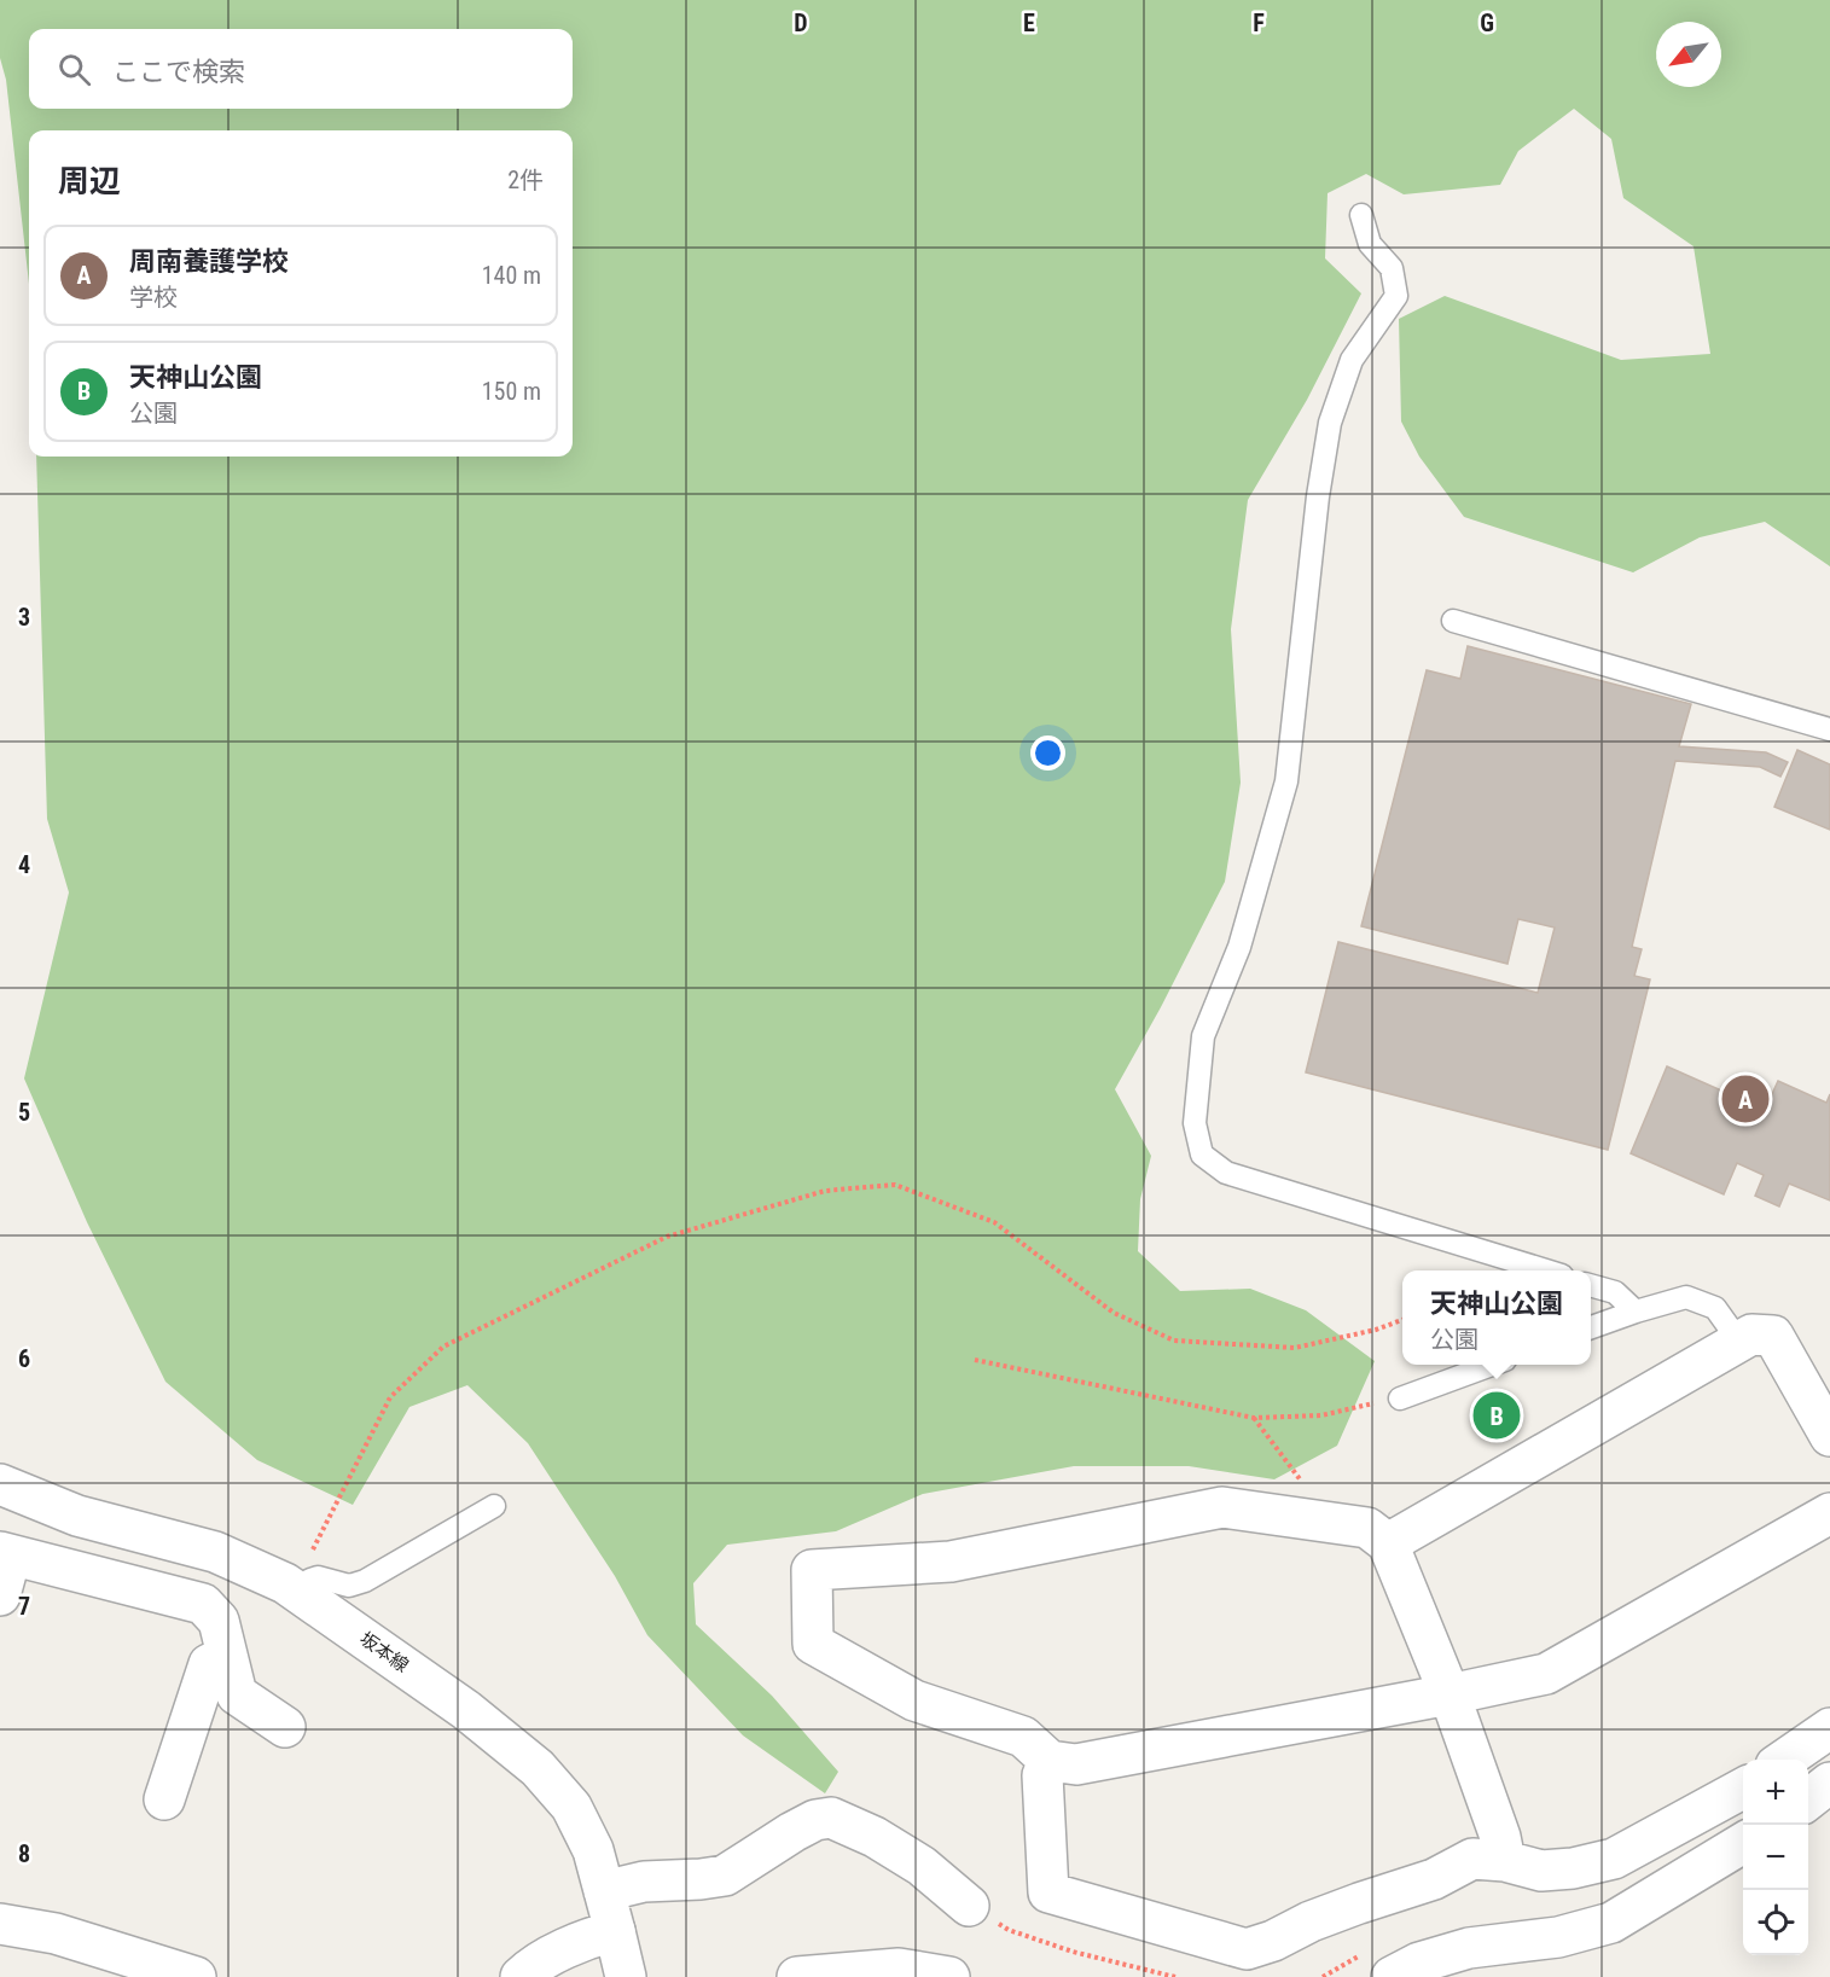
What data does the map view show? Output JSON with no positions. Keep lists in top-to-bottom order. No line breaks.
{"streets":{"street":["坂本線"]},"north":"bottom left","page":{"search":"ここで検索","heading":["周辺","2件"],"list":[{"mark":"A","name":"周南養護学校","note":"学校","value":"140 m"},{"mark":"B","name":"天神山公園","note":"公園","value":"150 m"}],"pins":["A","B"],"popup":["天神山公園","公園"],"map_buttons":["+","−"]},"grid":{"columns":["D","E","F","G"],"rows":["3","4","5","6","7","8"]}}
